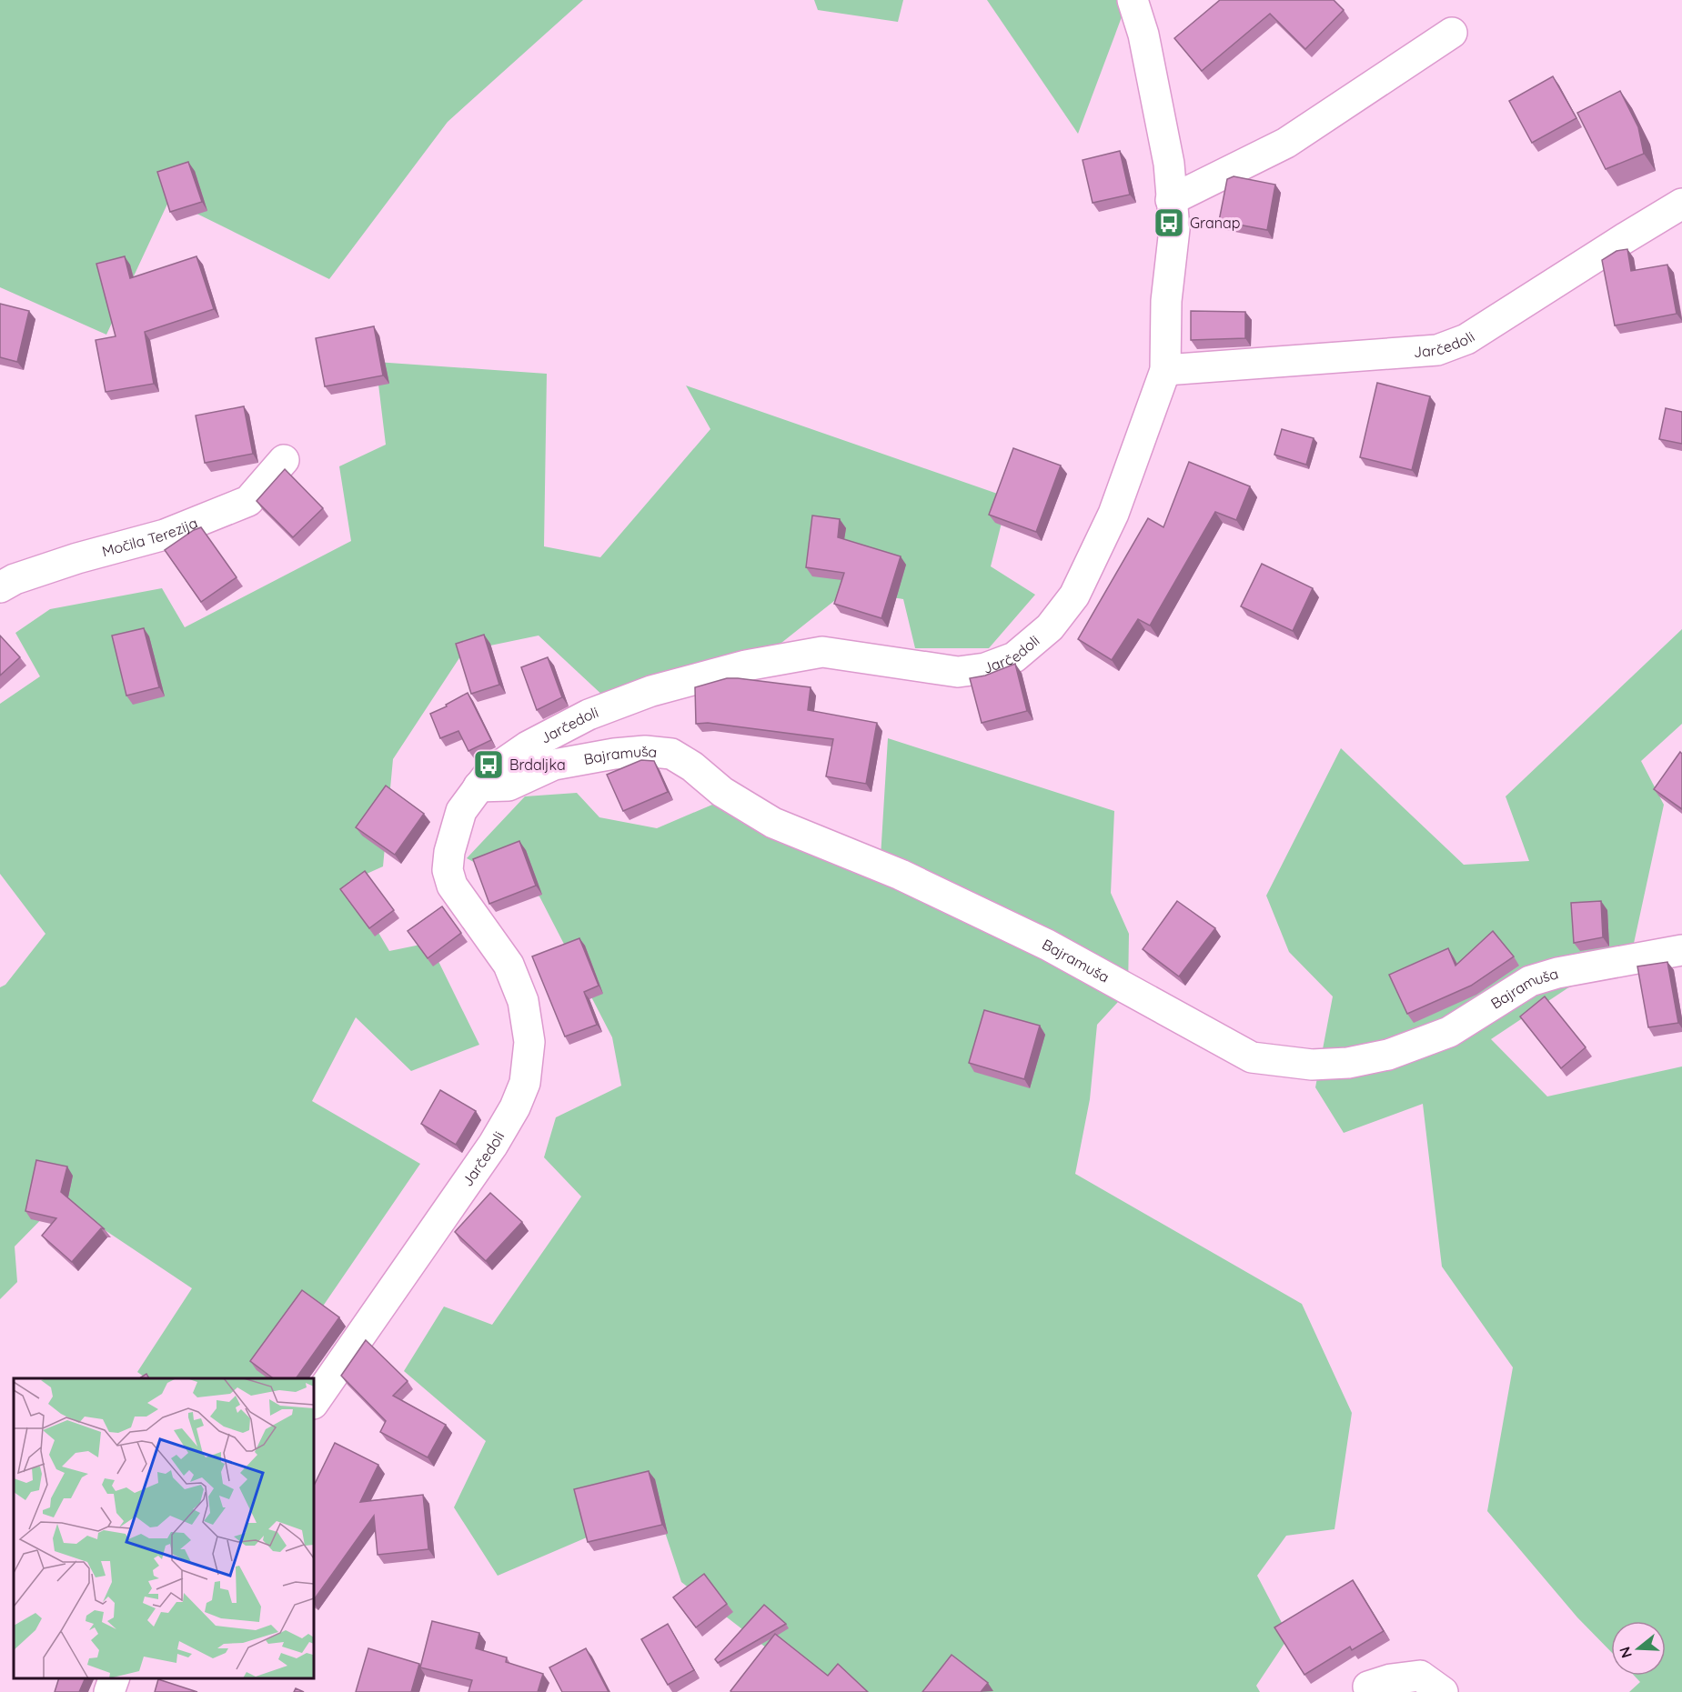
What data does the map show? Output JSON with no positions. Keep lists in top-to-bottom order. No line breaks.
{"streets":{"street":["Jarčedoli","Močila Terezija","Bajramuša"]},"crossings":[["Jarčedoli","Bajramuša"]],"places":{"bus stop":["Granap","Brdaljka"]},"north":"left"}
